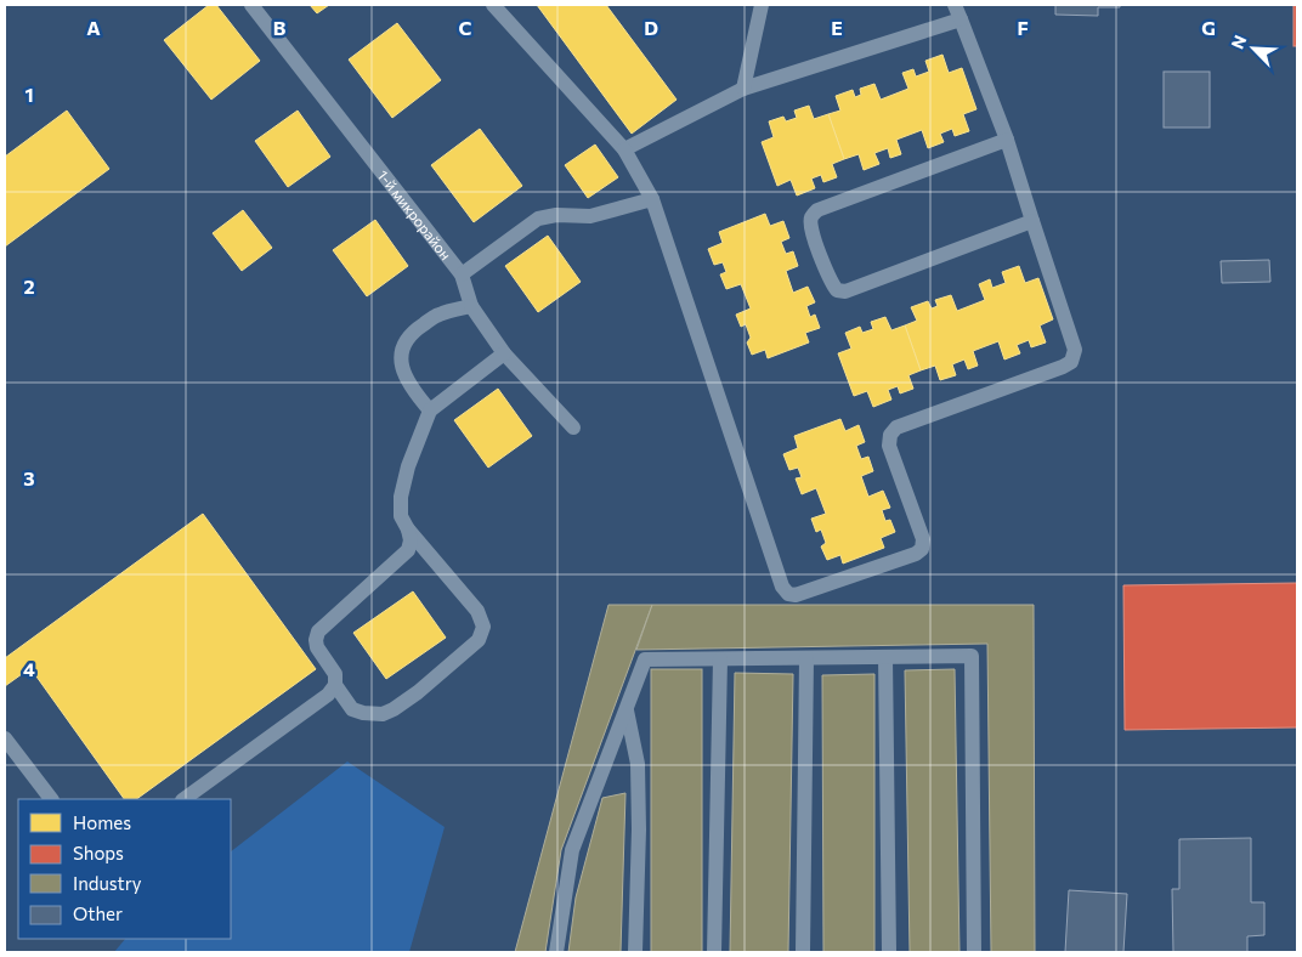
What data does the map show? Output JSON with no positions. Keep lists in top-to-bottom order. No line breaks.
{"streets":{"lane":["1-й микрорайон"]},"legend":["Homes","Shops","Industry","Other"],"north":"top left","grid":{"columns":["A","B","C","D","E","F","G"],"rows":["1","2","3","4"]}}
